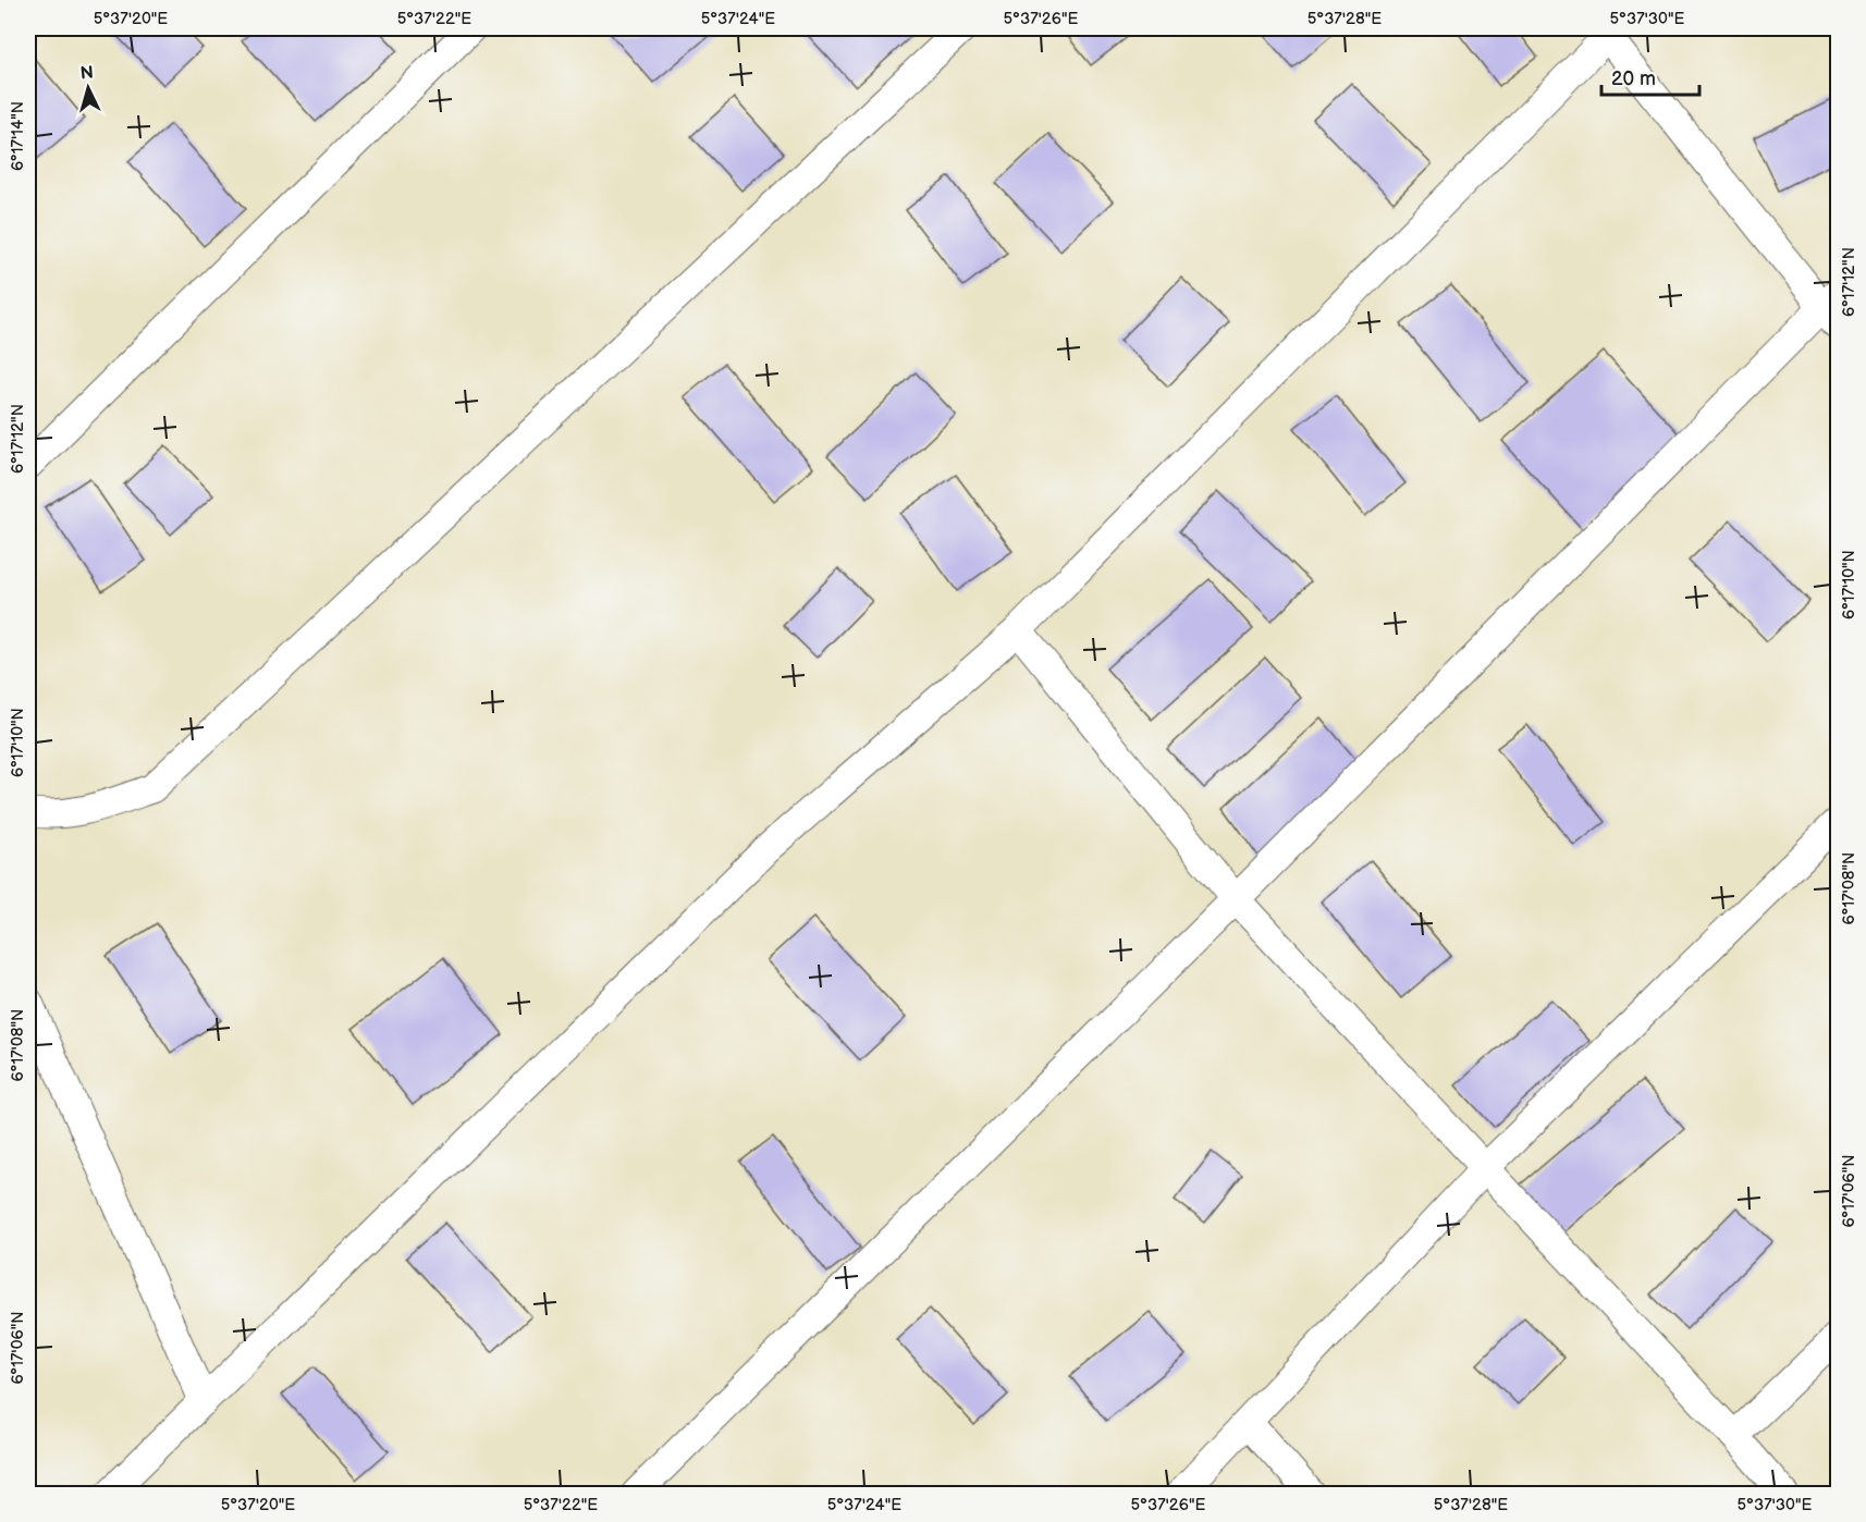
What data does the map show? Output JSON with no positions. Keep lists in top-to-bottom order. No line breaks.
{"scale_bar":"20 m","north":"top","coordinates":["5°37'20\"E","5°37'22\"E","5°37'24\"E","5°37'26\"E","5°37'28\"E","5°37'30\"E","6°17'14\"N","6°17'12\"N","6°17'10\"N","6°17'08\"N","6°17'06\"N"]}
